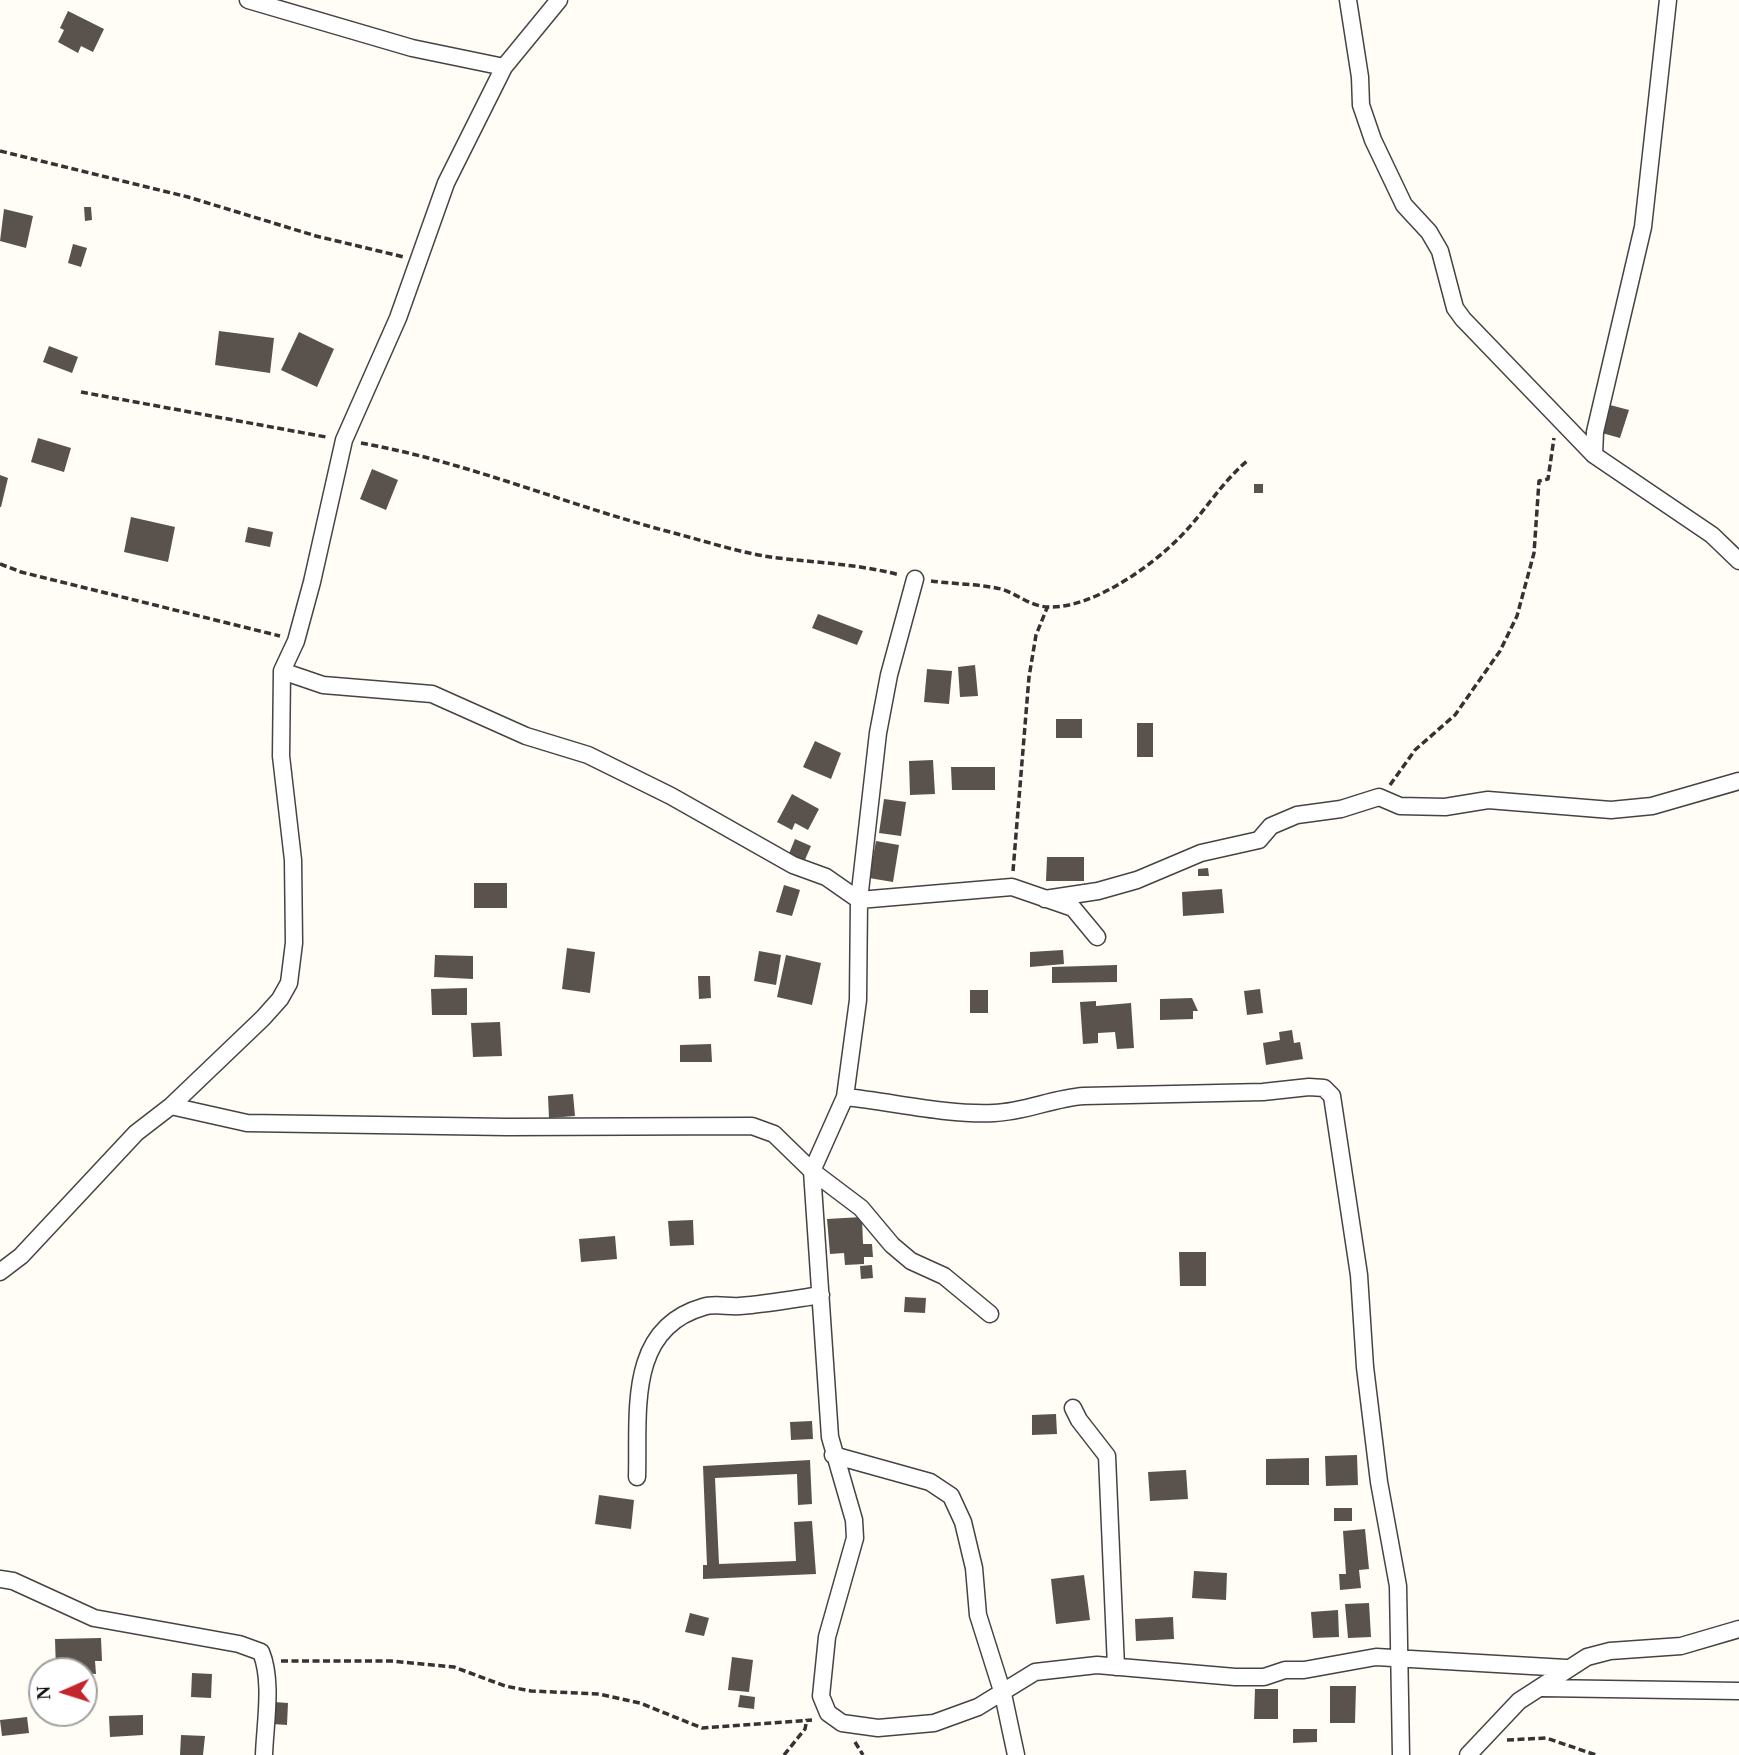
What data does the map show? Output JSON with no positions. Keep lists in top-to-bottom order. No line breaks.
{"north":"left"}
